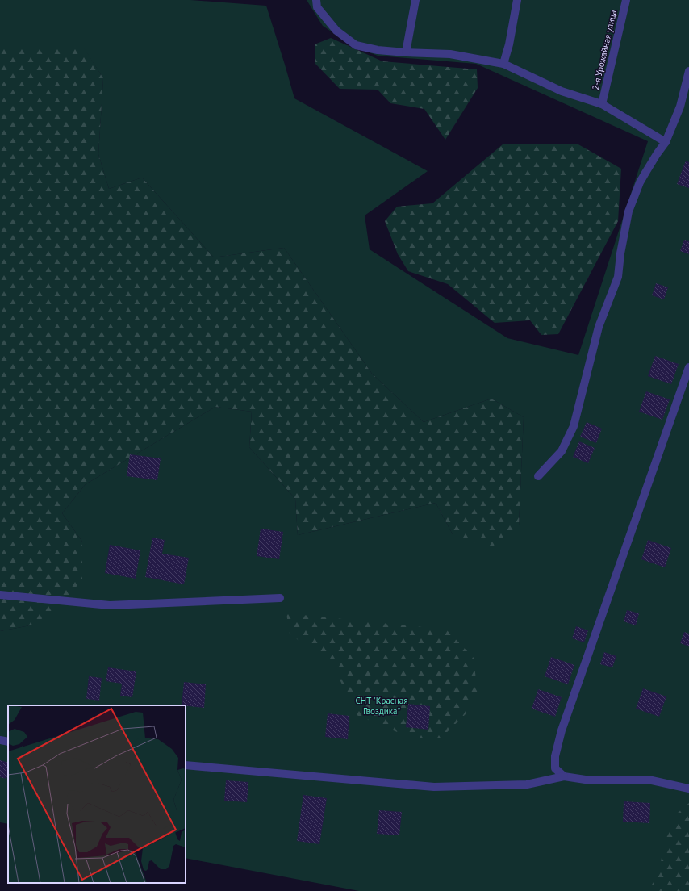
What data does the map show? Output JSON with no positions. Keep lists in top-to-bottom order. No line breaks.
{"streets":{"street":["2-я Урожайная улица"]},"parks":["СНТ \"Красная Гвоздика\""]}
